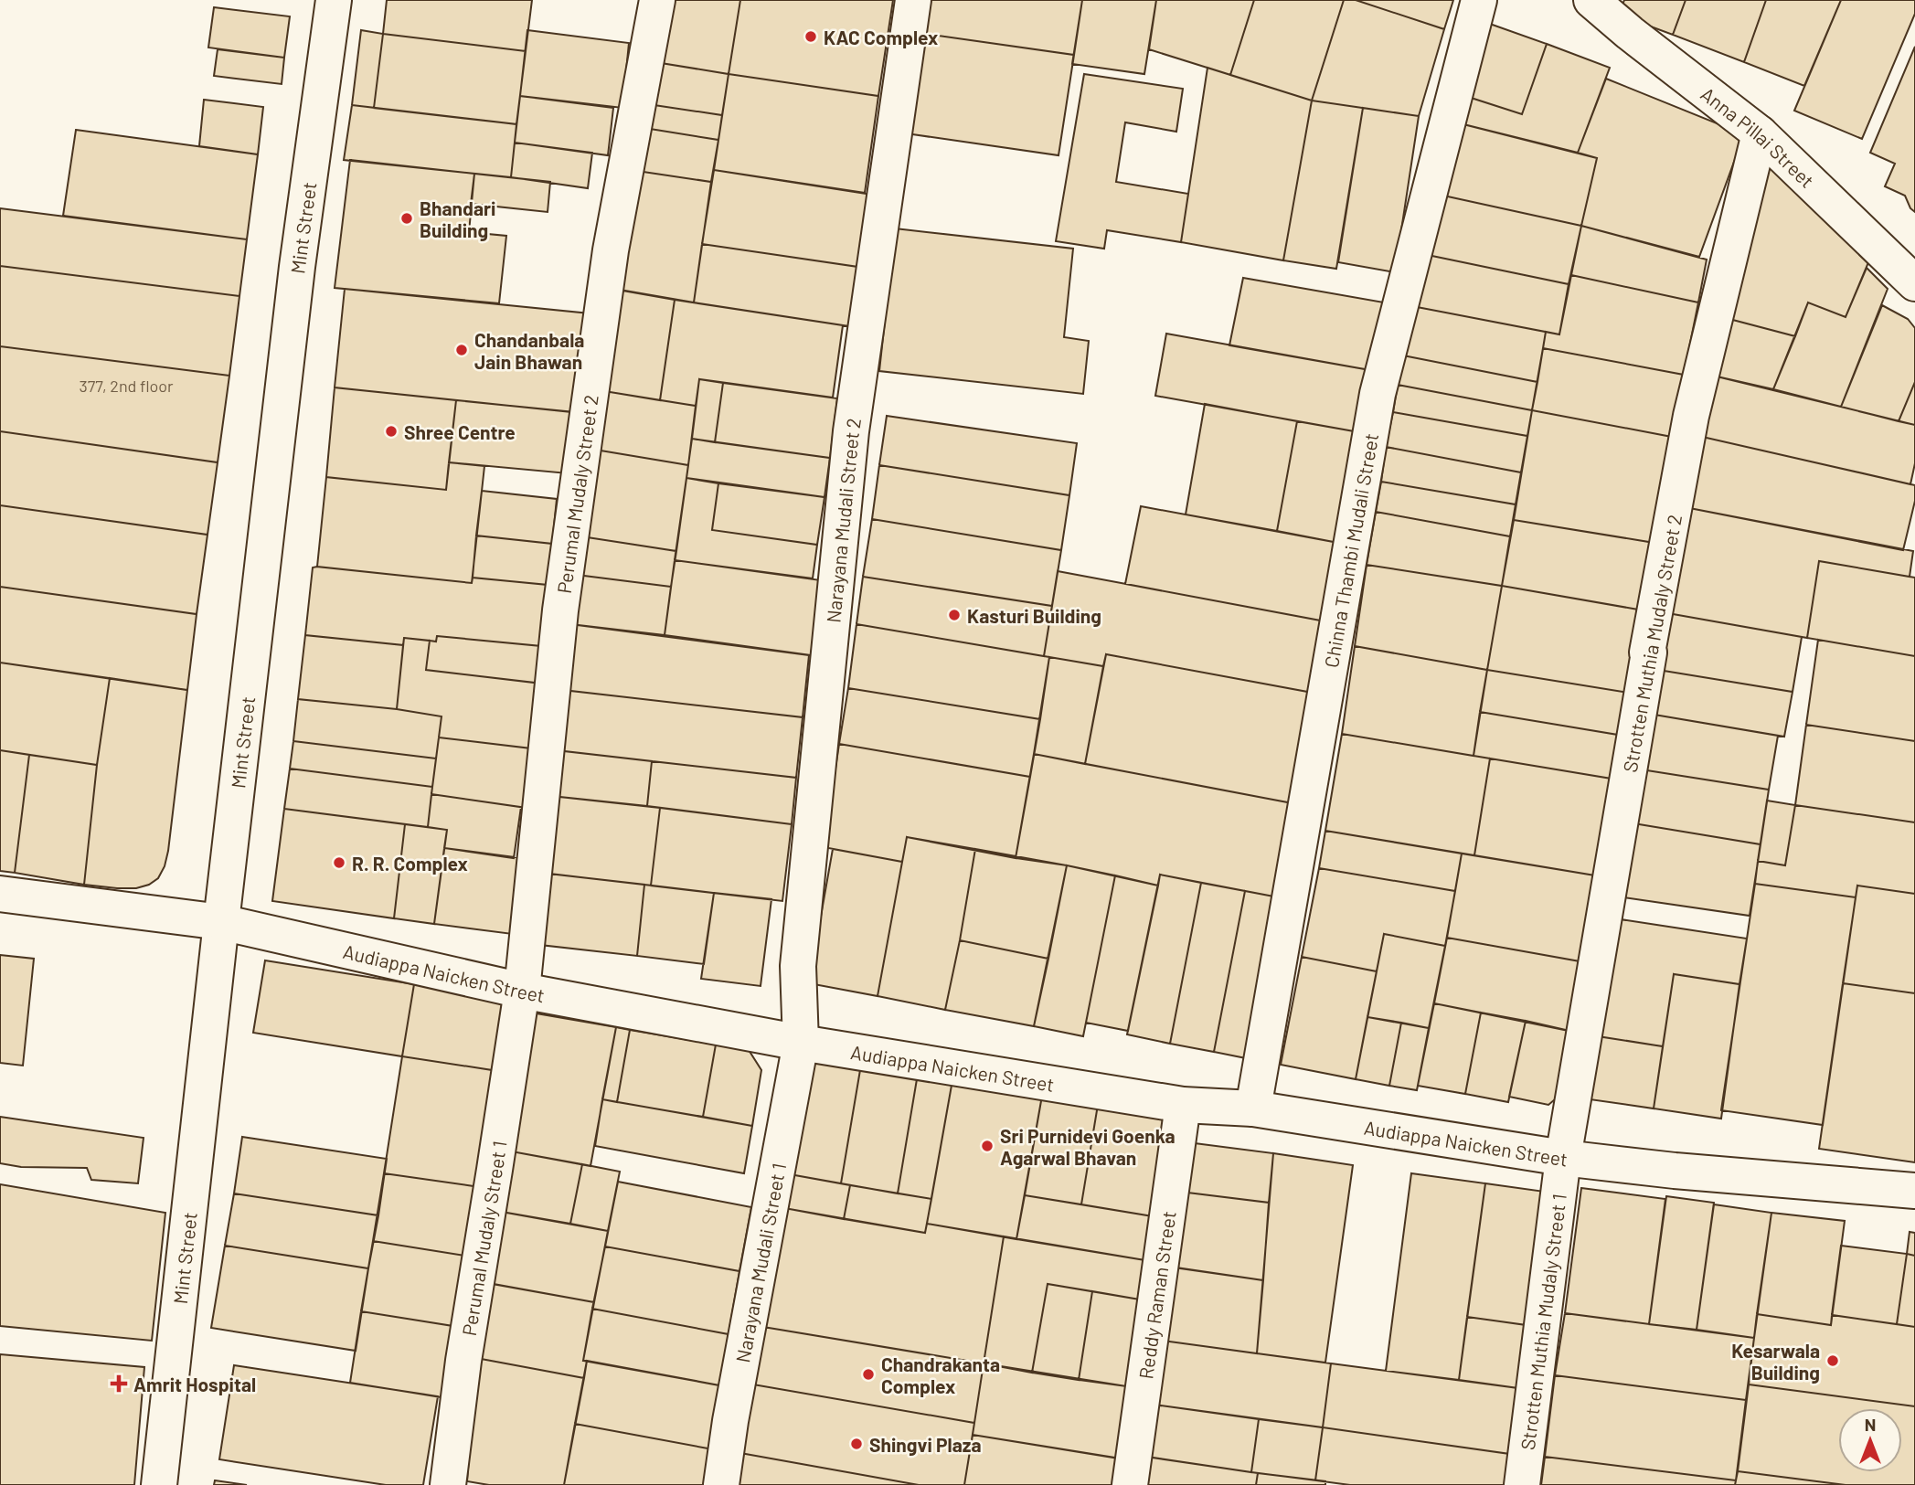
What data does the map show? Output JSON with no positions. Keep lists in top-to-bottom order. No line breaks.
{"streets":{"street":["Anna Pillai Street","Mint Street","Perumal Mudaly Street 2","Narayana Mudali Street 2","Chinna Thambi Mudali Street","Strotten Muthia Mudaly Street 2","Audiappa Naicken Street","Perumal Mudaly Street 1","Narayana Mudali Street 1","Reddy Raman Street","Strotten Muthia Mudaly Street 1"]},"crossings":[["Anna Pillai Street","Strotten Muthia Mudaly Street 2"],["Mint Street","Audiappa Naicken Street"],["Perumal Mudaly Street 2","Audiappa Naicken Street"],["Perumal Mudaly Street 2","Perumal Mudaly Street 1"],["Narayana Mudali Street 2","Audiappa Naicken Street"],["Narayana Mudali Street 2","Narayana Mudali Street 1"],["Chinna Thambi Mudali Street","Audiappa Naicken Street"],["Strotten Muthia Mudaly Street 2","Audiappa Naicken Street"],["Strotten Muthia Mudaly Street 2","Strotten Muthia Mudaly Street 1"],["Audiappa Naicken Street","Perumal Mudaly Street 1"],["Audiappa Naicken Street","Narayana Mudali Street 1"],["Audiappa Naicken Street","Reddy Raman Street"],["Audiappa Naicken Street","Strotten Muthia Mudaly Street 1"]],"places":{"other":["KAC Complex","Bhandari Building","Chandanbala Jain Bhawan","Shree Centre","Kasturi Building","R. R. Complex","Sri Purnidevi Goenka Agarwal Bhavan","Kesarwala Building","Chandrakanta Complex","Shingvi Plaza"],"health":["Amrit Hospital"]},"house_numbers":["377, 2nd floor"],"north":"top"}
